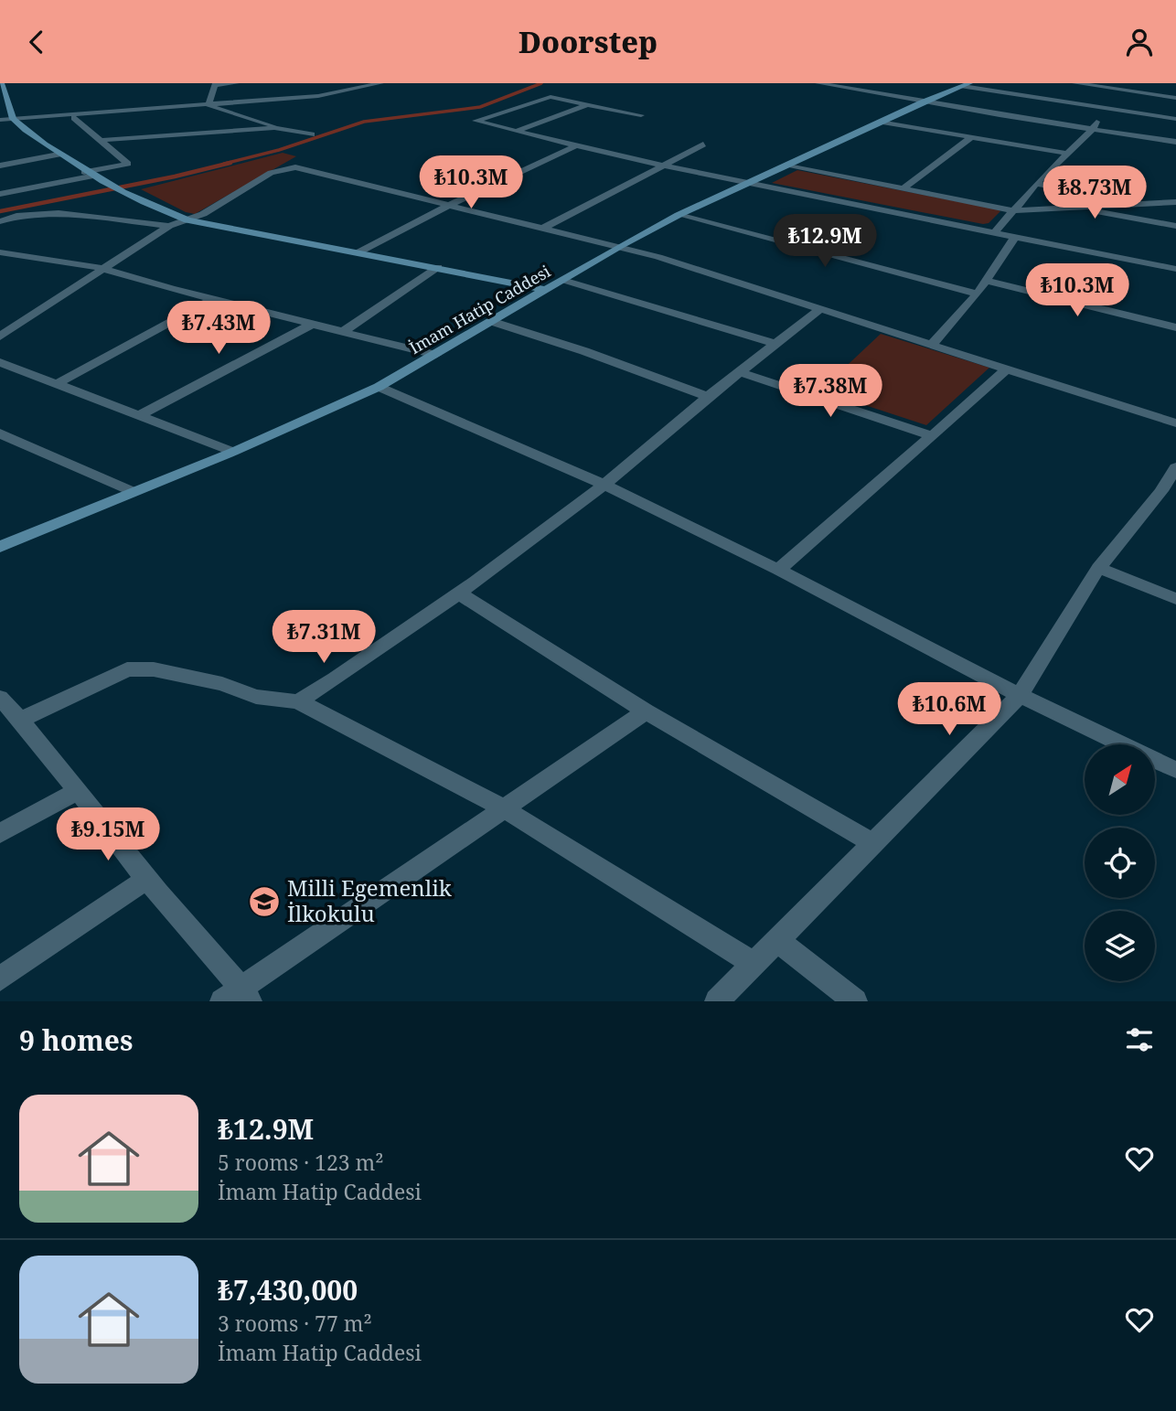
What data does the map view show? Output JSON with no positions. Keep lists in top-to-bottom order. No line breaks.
{"streets":{"street":["İmam Hatip Caddesi"]},"places":{"school or university":["Milli Egemenlik İlkokulu"]},"north":"top right","page":{"header":"Doorstep","price":["₺10.3M","₺8.73M","₺12.9M","₺10.3M","₺7.43M","₺7.38M","₺7.31M","₺10.6M","₺9.15M"],"heading":"9 homes","list":[{"name":"₺12.9M","note":"5 rooms · 123 m² · İmam Hatip Caddesi"},{"name":"₺7,430,000","note":"3 rooms · 77 m² · İmam Hatip Caddesi"}]}}
